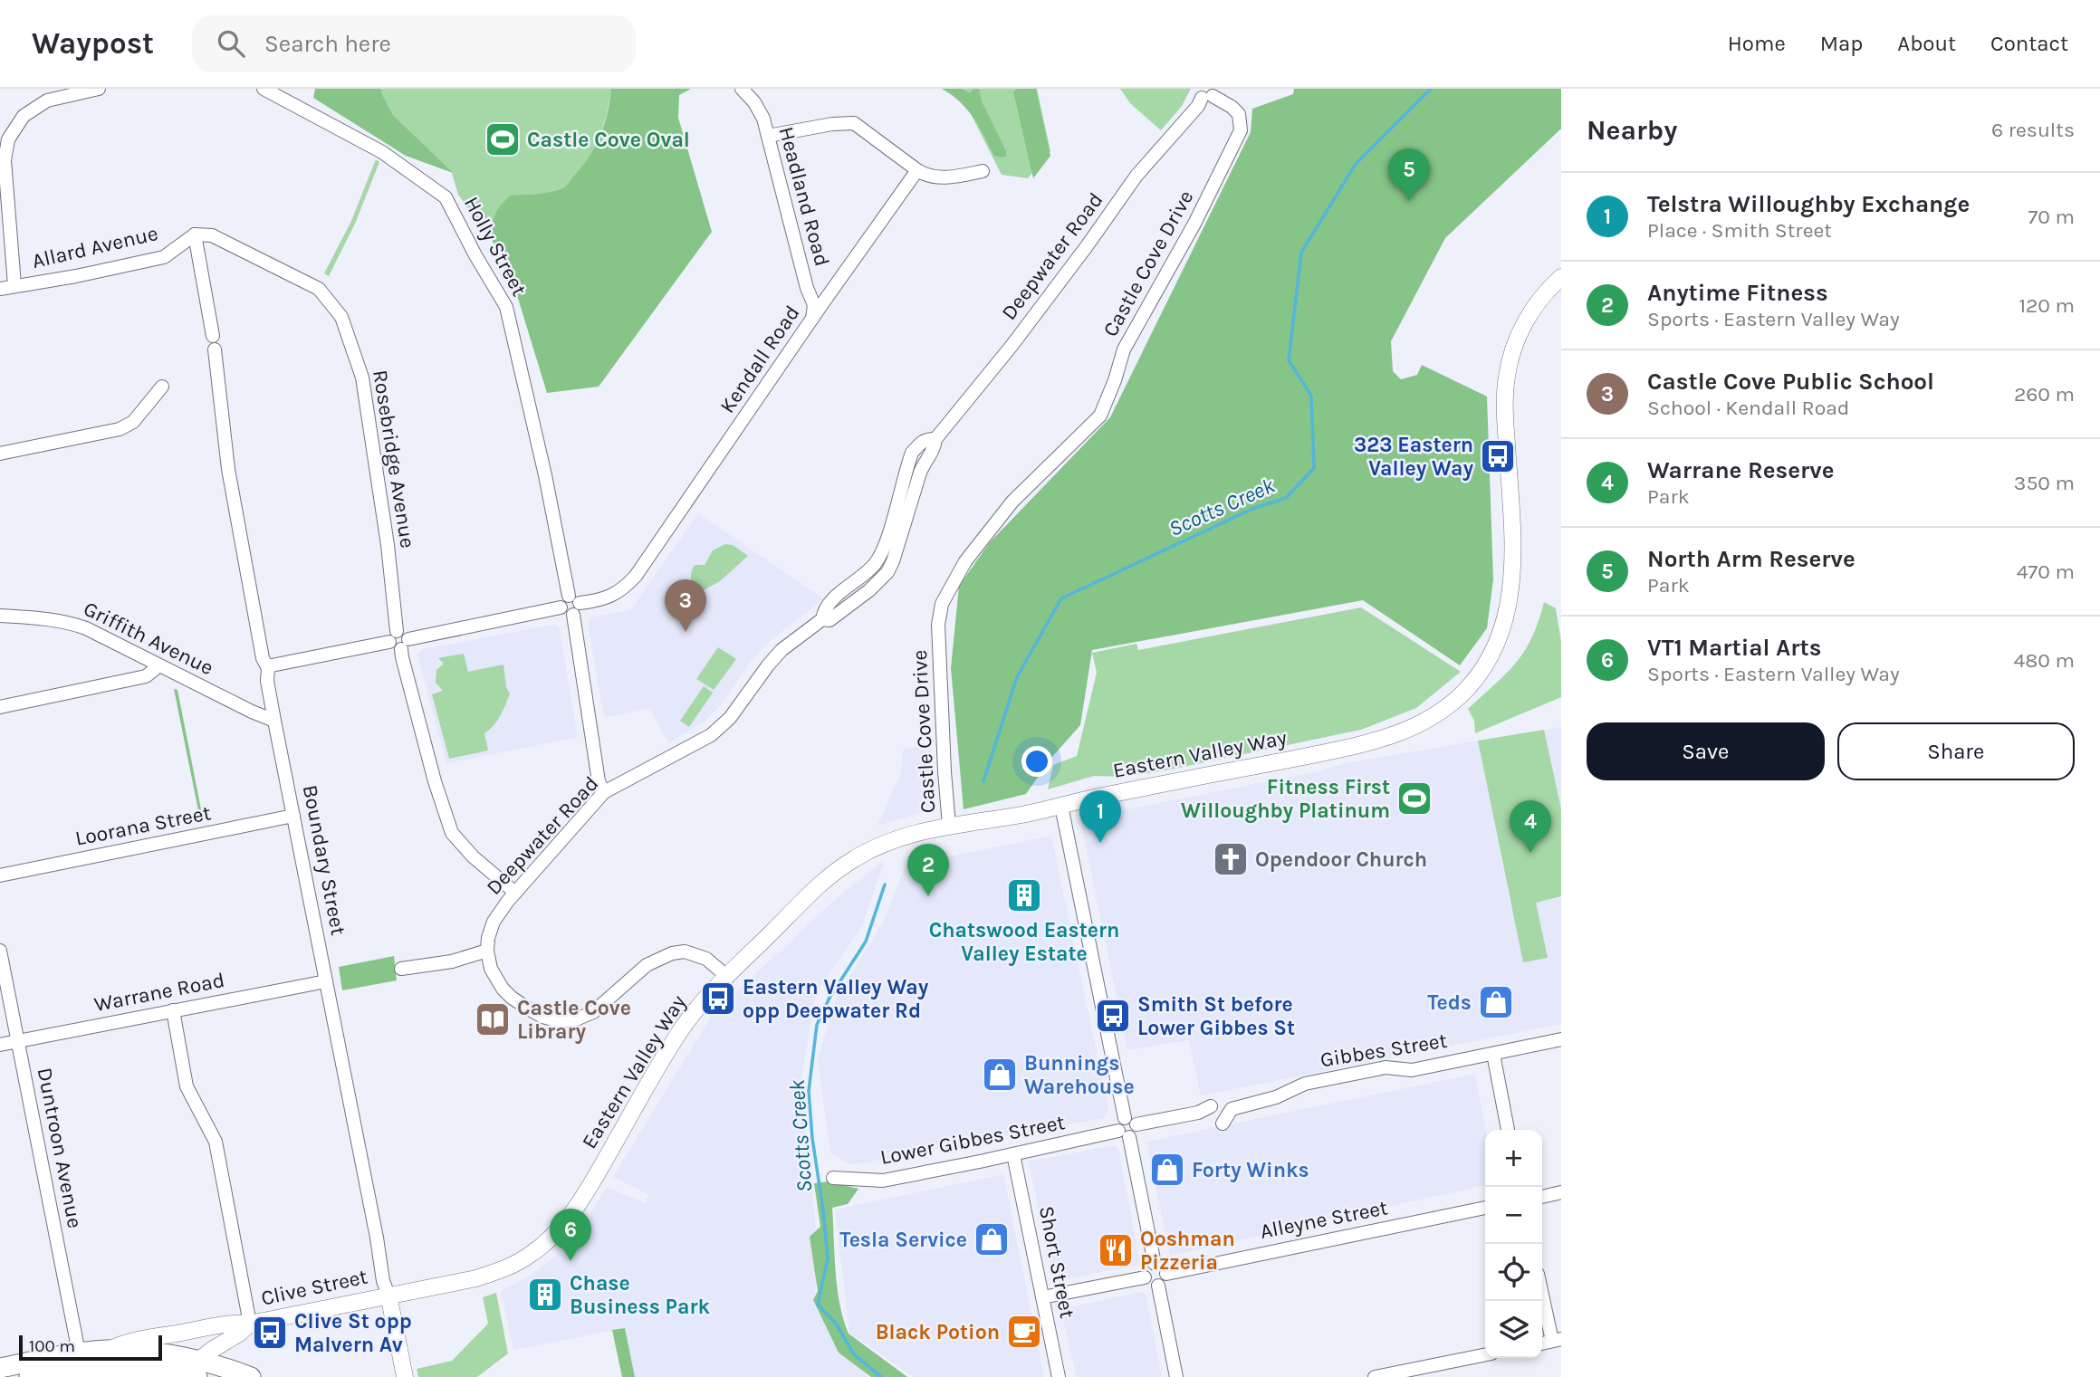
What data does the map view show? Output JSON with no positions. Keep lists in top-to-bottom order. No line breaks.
{"streets":{"main road":["Eastern Valley Way","Boundary Street","Clive Street"],"street":["Headland Road","Holly Street","Allard Avenue","Deepwater Road","Castle Cove Drive","Kendall Road","Rosebridge Avenue","Griffith Avenue","Loorana Street","Warrane Road","Gibbes Street","Lower Gibbes Street","Duntroon Avenue","Alleyne Street","Short Street"]},"crossings":[["Headland Road","Kendall Road"],["Holly Street","Kendall Road"],["Allard Avenue","Rosebridge Avenue"],["Allard Avenue","Boundary Street"],["Deepwater Road","Castle Cove Drive"],["Deepwater Road","Rosebridge Avenue"],["Castle Cove Drive","Eastern Valley Way"],["Kendall Road","Rosebridge Avenue"],["Kendall Road","Boundary Street"],["Rosebridge Avenue","Boundary Street"],["Griffith Avenue","Boundary Street"],["Eastern Valley Way","Boundary Street"],["Eastern Valley Way","Clive Street"],["Loorana Street","Boundary Street"],["Boundary Street","Warrane Road"],["Boundary Street","Clive Street"],["Warrane Road","Duntroon Avenue"],["Lower Gibbes Street","Short Street"]],"water":["Scotts Creek"],"places":{"sports":["Castle Cove Oval","Fitness First Willoughby Platinum"],"bus stop":["323 Eastern Valley Way","Eastern Valley Way opp Deepwater Rd","Smith St before Lower Gibbes St","Clive St opp Malvern Av"],"church":["Opendoor Church"],"building":["Chatswood Eastern Valley Estate","Chase Business Park"],"shop":["Teds","Bunnings Warehouse","Forty Winks","Tesla Service"],"library":["Castle Cove Library"],"restaurant":["Ooshman Pizzeria"],"cafe":["Black Potion"]},"scale_bar":"100 m","page":{"header":"Waypost","search":"Search here","nav":["Home","Map","About","Contact"],"heading":["Nearby","6 results"],"pins":["5","3","1","4","2","6"],"list":[{"mark":"1","name":"Telstra Willoughby Exchange","note":"Place · Smith Street","value":"70 m"},{"mark":"2","name":"Anytime Fitness","note":"Sports · Eastern Valley Way","value":"120 m"},{"mark":"3","name":"Castle Cove Public School","note":"School · Kendall Road","value":"260 m"},{"mark":"4","name":"Warrane Reserve","note":"Park","value":"350 m"},{"mark":"5","name":"North Arm Reserve","note":"Park","value":"470 m"},{"mark":"6","name":"VT1 Martial Arts","note":"Sports · Eastern Valley Way","value":"480 m"}],"buttons":["Save","Share"],"map_buttons":["+","−"],"scale":"100 m"}}
